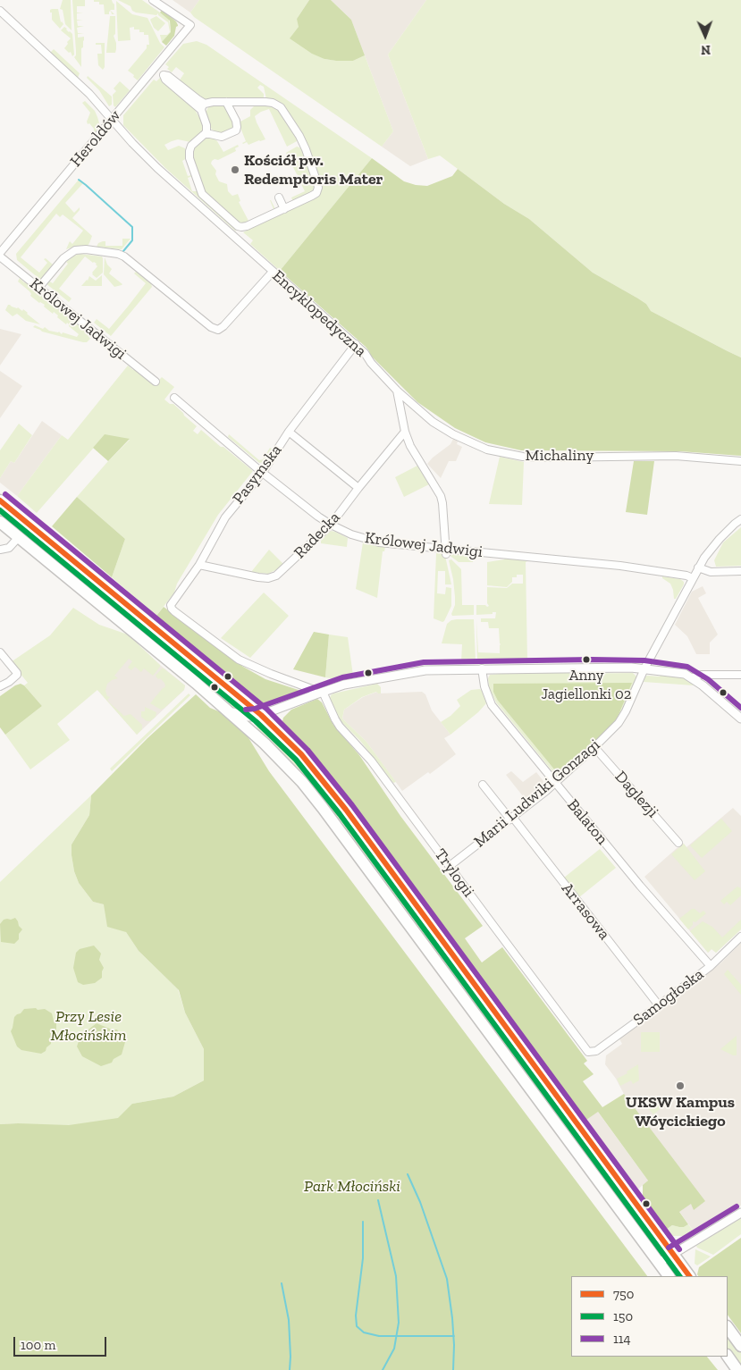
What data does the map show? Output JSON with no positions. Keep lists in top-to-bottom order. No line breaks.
{"streets":{"street":["Heroldów","Encyklopedyczna","Królowej Jadwigi","Michaliny","Pasymska","Radecka","Marii Ludwiki Gonzagi","Daglezji","Balaton","Trylogii","Arrasowa","Samogłoska"]},"crossings":[["Heroldów","Encyklopedyczna"],["Encyklopedyczna","Michaliny"],["Encyklopedyczna","Pasymska"],["Królowej Jadwigi","Pasymska"],["Królowej Jadwigi","Radecka"],["Królowej Jadwigi","Marii Ludwiki Gonzagi"],["Pasymska","Radecka"],["Pasymska","Trylogii"],["Marii Ludwiki Gonzagi","Daglezji"],["Marii Ludwiki Gonzagi","Balaton"],["Marii Ludwiki Gonzagi","Trylogii"],["Marii Ludwiki Gonzagi","Arrasowa"],["Balaton","Samogłoska"],["Trylogii","Samogłoska"],["Arrasowa","Samogłoska"]],"parks":["Przy Lesie Młocińskim","Park Młociński"],"places":["Kościół pw. Redemptoris Mater","Anny Jagiellonki 02","UKSW Kampus Wóycickiego"],"lines":["transit line 114","transit line 750","transit line 150"],"legend":["750","150","114"],"scale_bar":"100 m","north":"bottom"}
